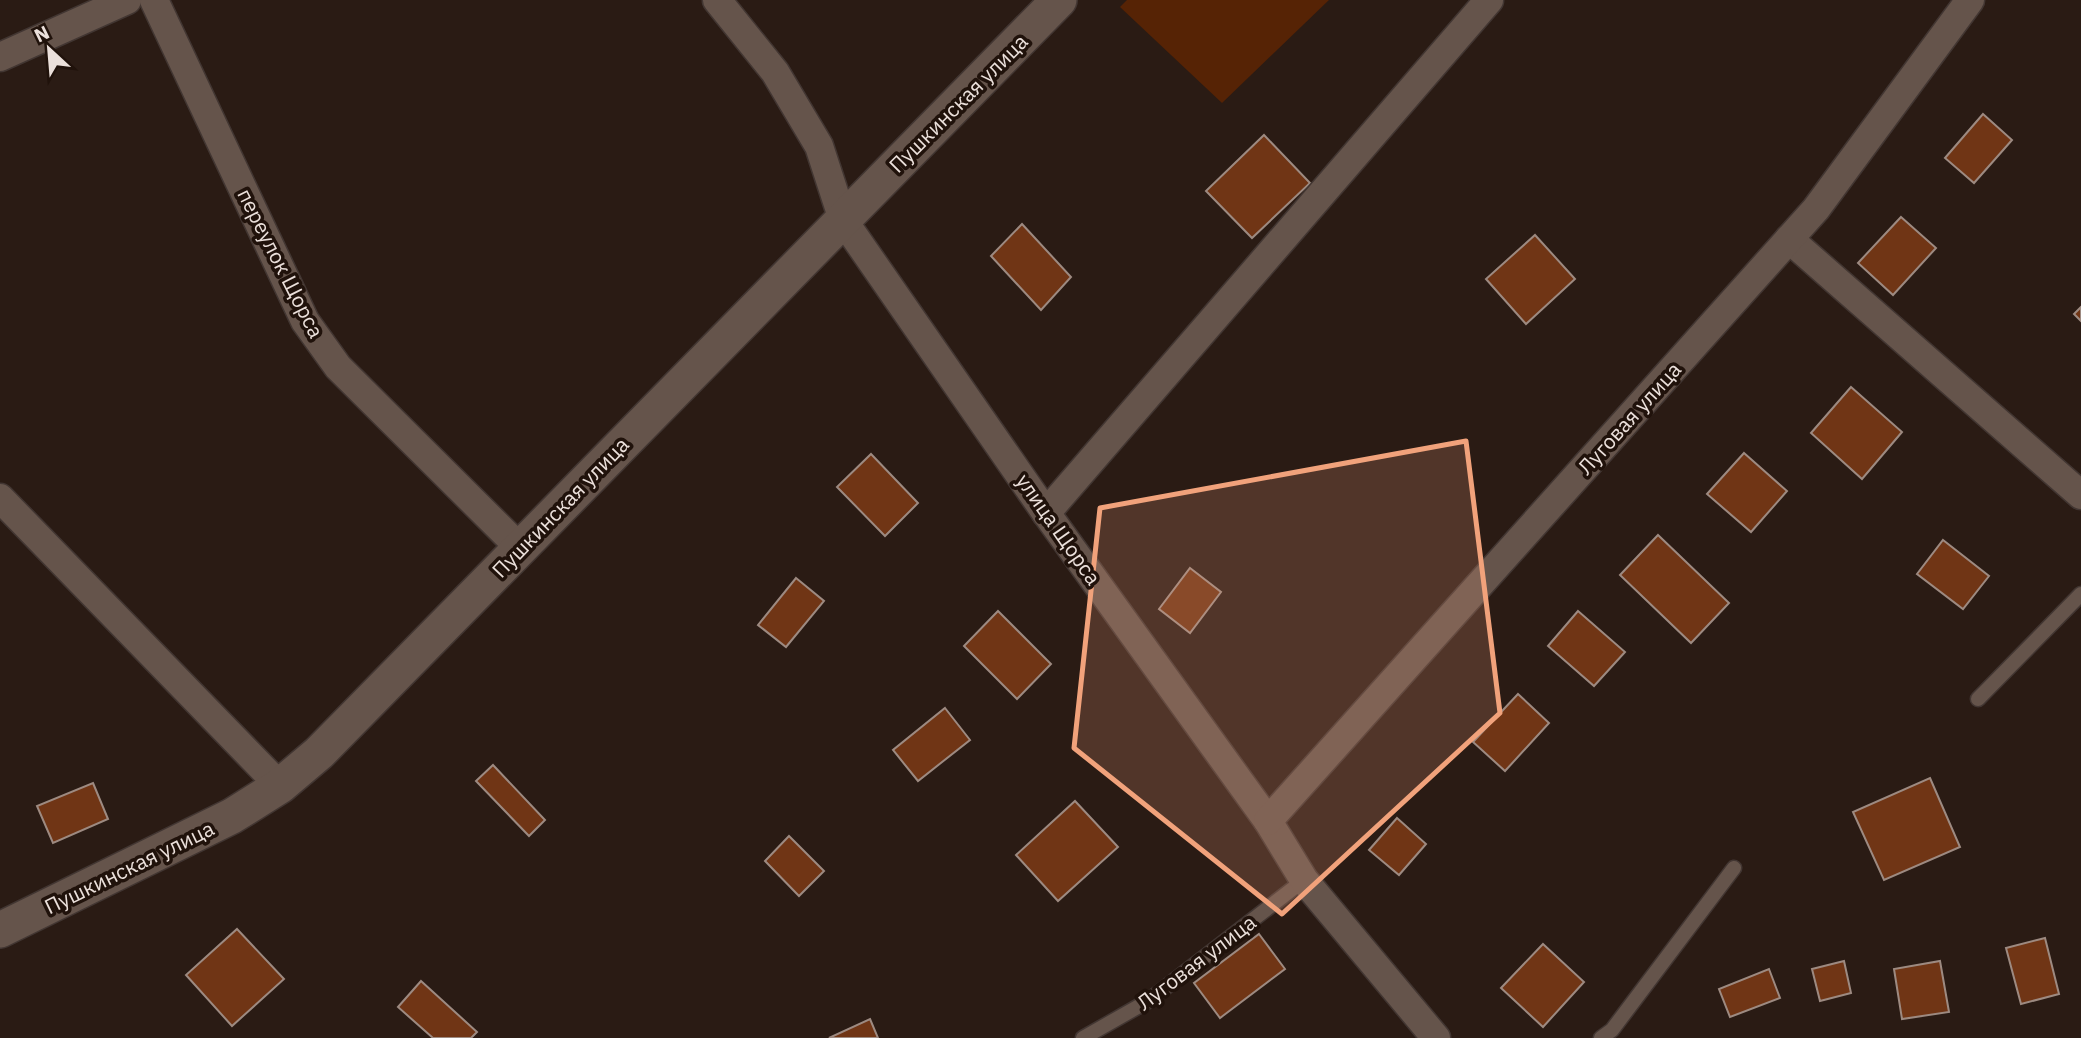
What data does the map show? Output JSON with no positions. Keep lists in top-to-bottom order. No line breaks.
{"streets":{"street":["Пушкинская улица","переулок Щорса","Луговая улица","улица Щорса"]},"crossings":[["Пушкинская улица","переулок Щорса"],["Пушкинская улица","улица Щорса"],["Луговая улица","улица Щорса"]],"north":"top left"}
